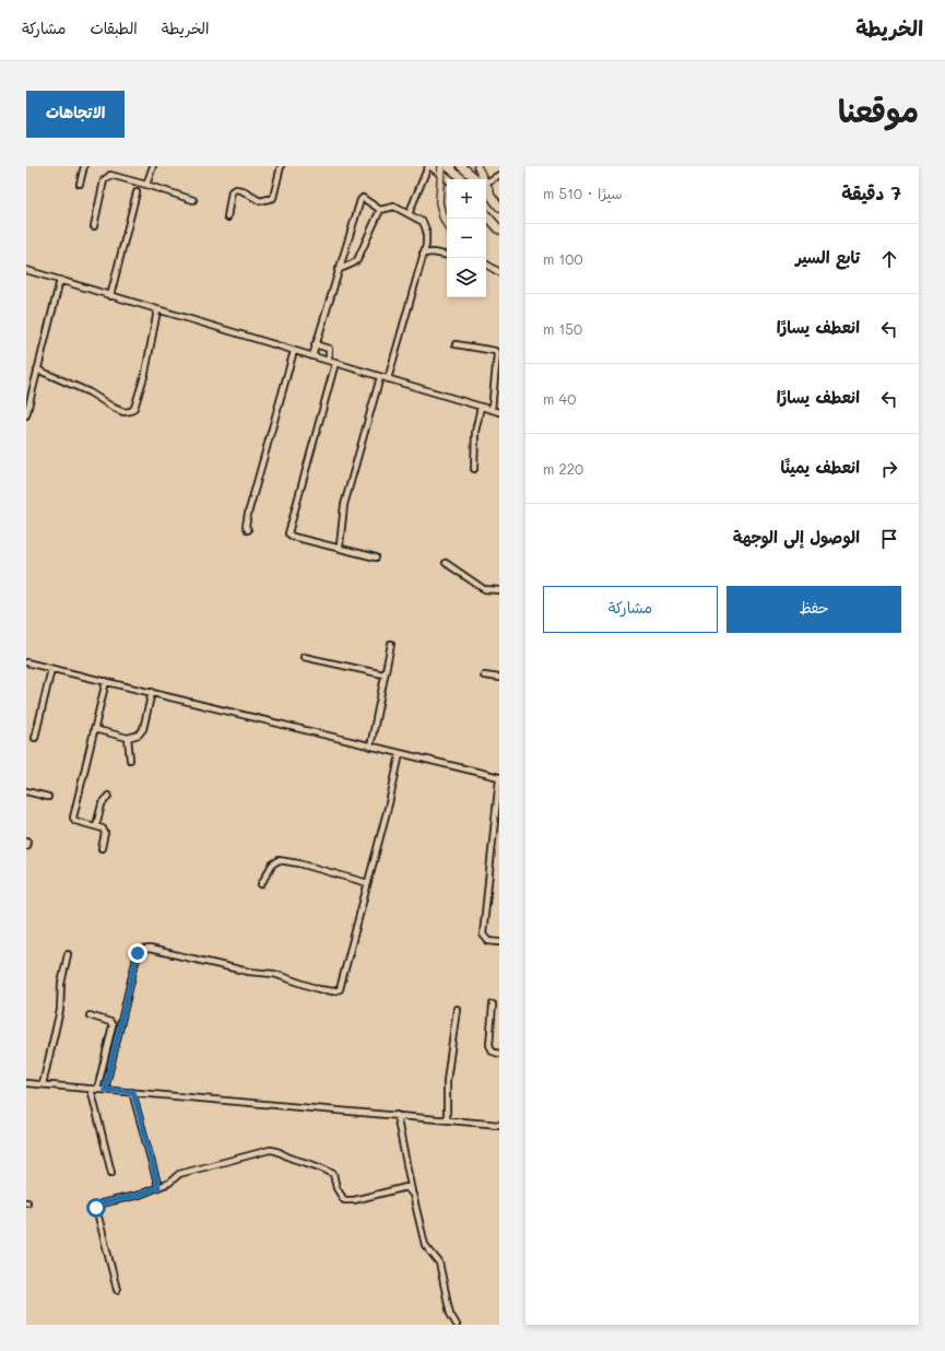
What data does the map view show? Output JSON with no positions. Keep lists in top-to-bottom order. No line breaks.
{"page":{"header":"الخريطة","nav":["الخريطة","الطبقات","مشاركة"],"title":"موقعنا","buttons":["الاتجاهات",["حفظ","مشاركة"]],"heading":["7 دقيقة","سيرًا · 510 m"],"map_buttons":["+","−"],"list":[["تابع السير","100 m"],["انعطف يسارًا","150 m"],["انعطف يسارًا","40 m"],["انعطف يمينًا","220 m"],"الوصول إلى الوجهة"]}}
